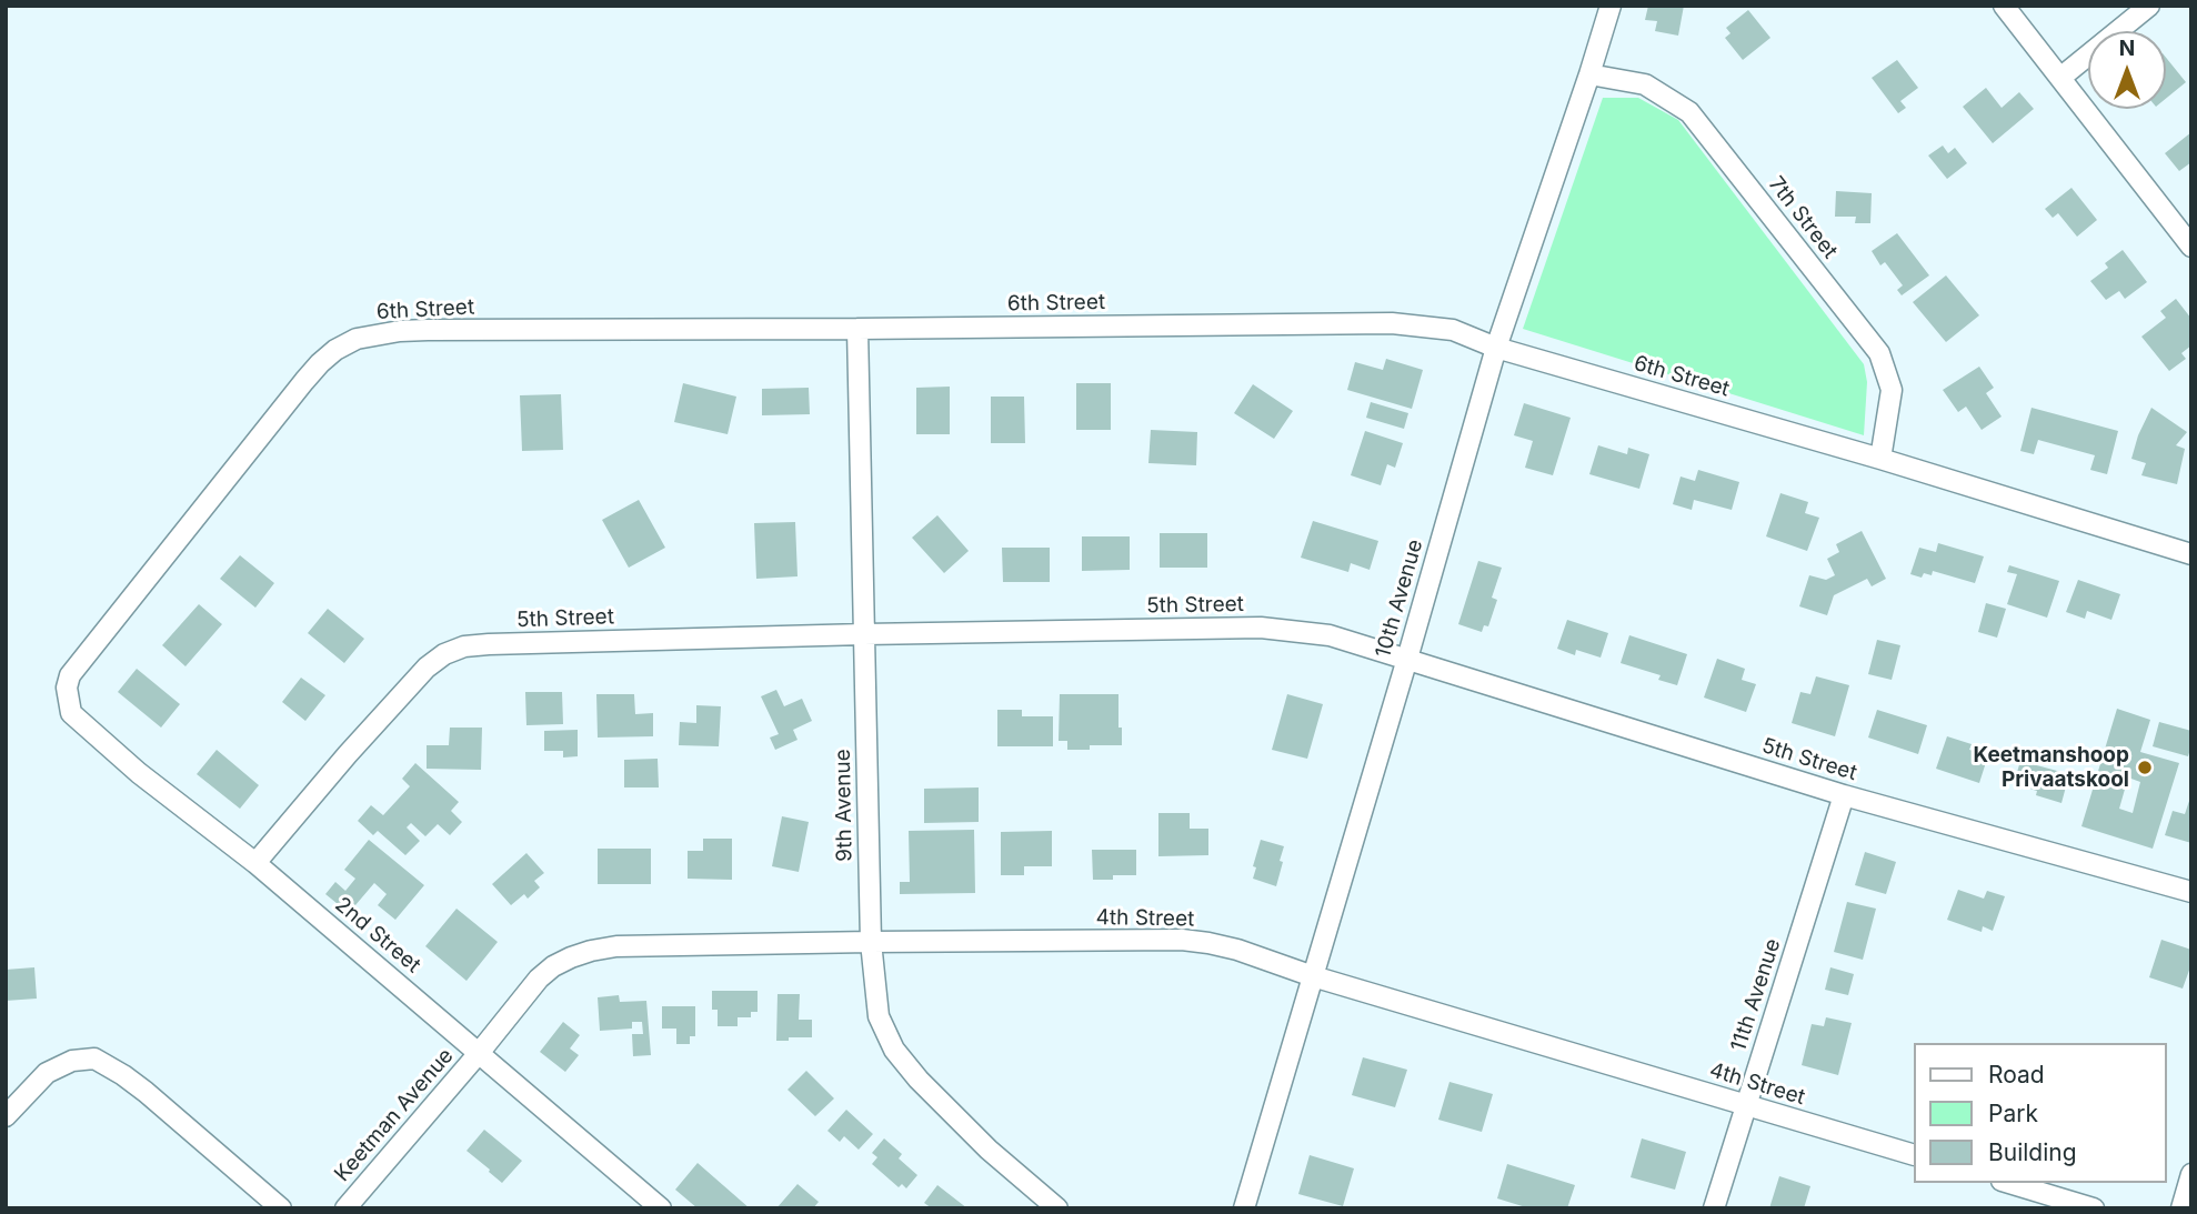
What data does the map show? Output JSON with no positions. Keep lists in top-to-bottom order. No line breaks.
{"streets":{"street":["7th Street","6th Street","10th Avenue","5th Street","9th Avenue","4th Street","2nd Street","11th Avenue","Keetman Avenue"]},"crossings":[["7th Street","6th Street"],["7th Street","10th Avenue"],["6th Street","10th Avenue"],["6th Street","9th Avenue"],["6th Street","2nd Street"],["10th Avenue","5th Street"],["10th Avenue","4th Street"],["5th Street","9th Avenue"],["5th Street","2nd Street"],["5th Street","11th Avenue"],["9th Avenue","4th Street"],["4th Street","2nd Street"],["4th Street","11th Avenue"],["4th Street","Keetman Avenue"],["2nd Street","Keetman Avenue"]],"places":["Keetmanshoop Privaatskool"],"legend":["Road","Park","Building"],"north":"top"}
